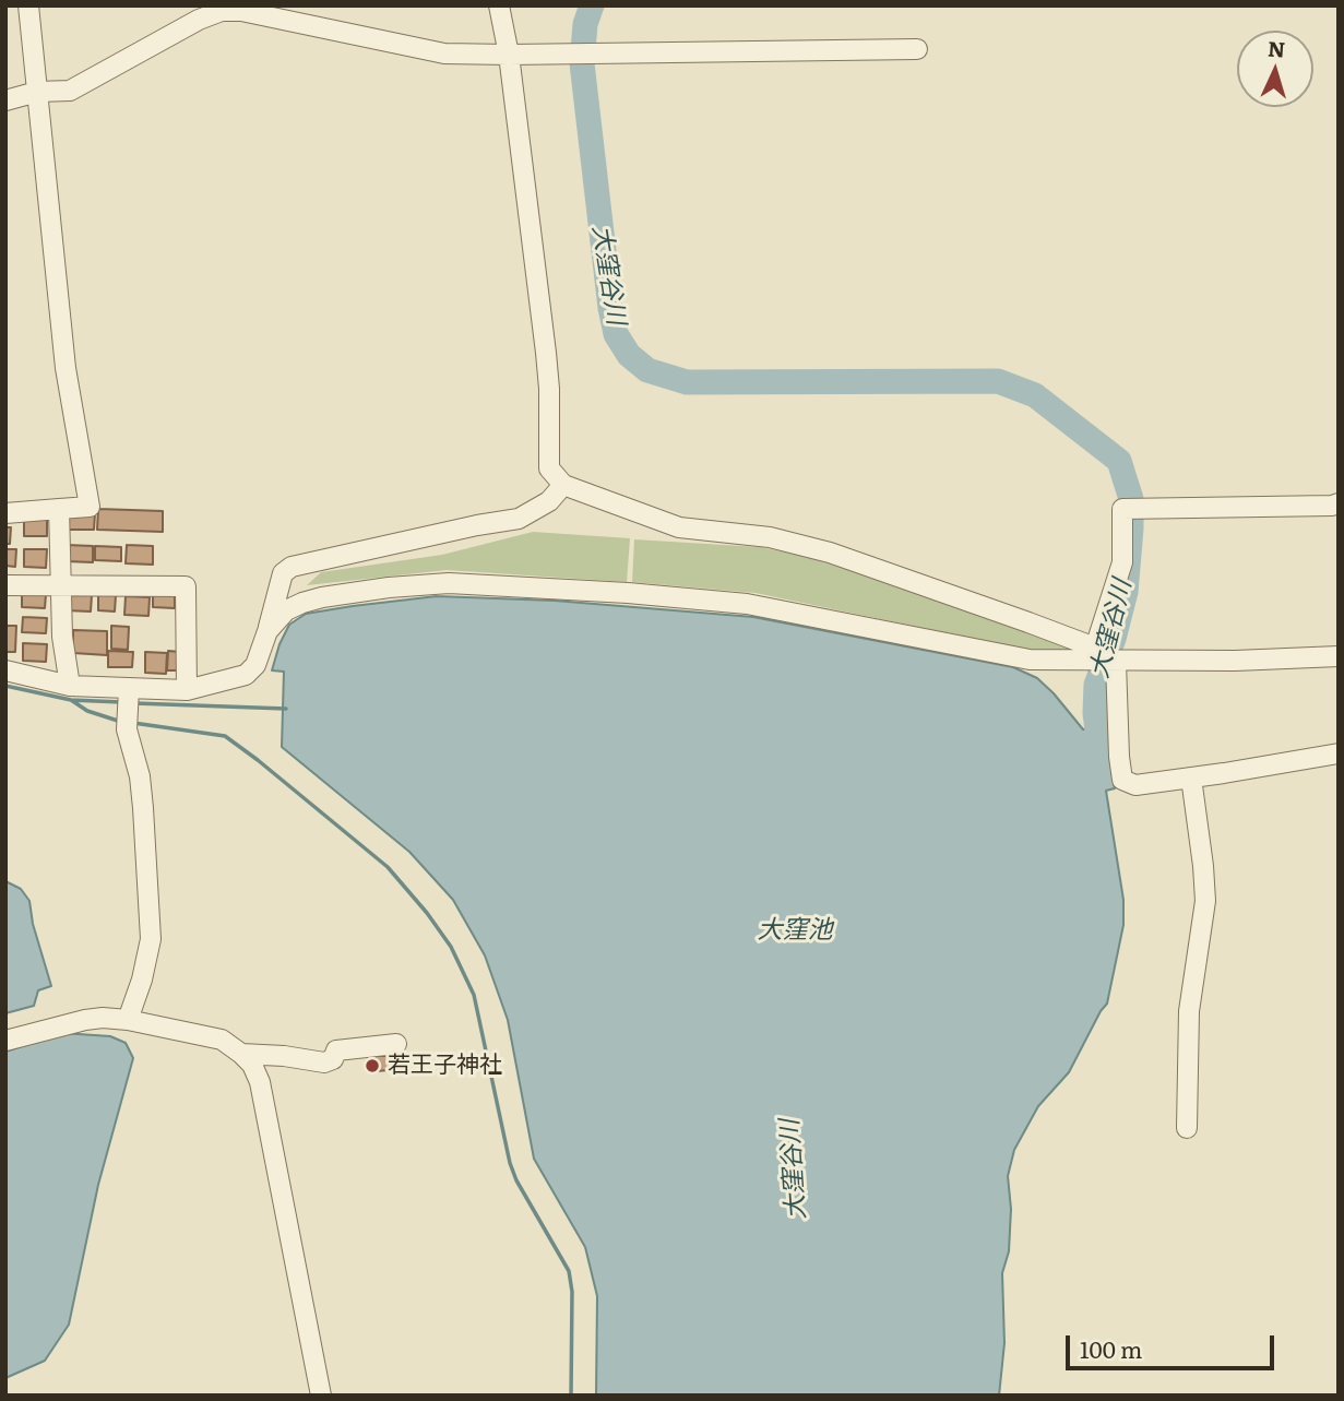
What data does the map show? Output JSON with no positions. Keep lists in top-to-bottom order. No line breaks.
{"water":["大窪谷川","大窪池"],"places":["若王子神社"],"scale_bar":"100 m","north":"top"}
